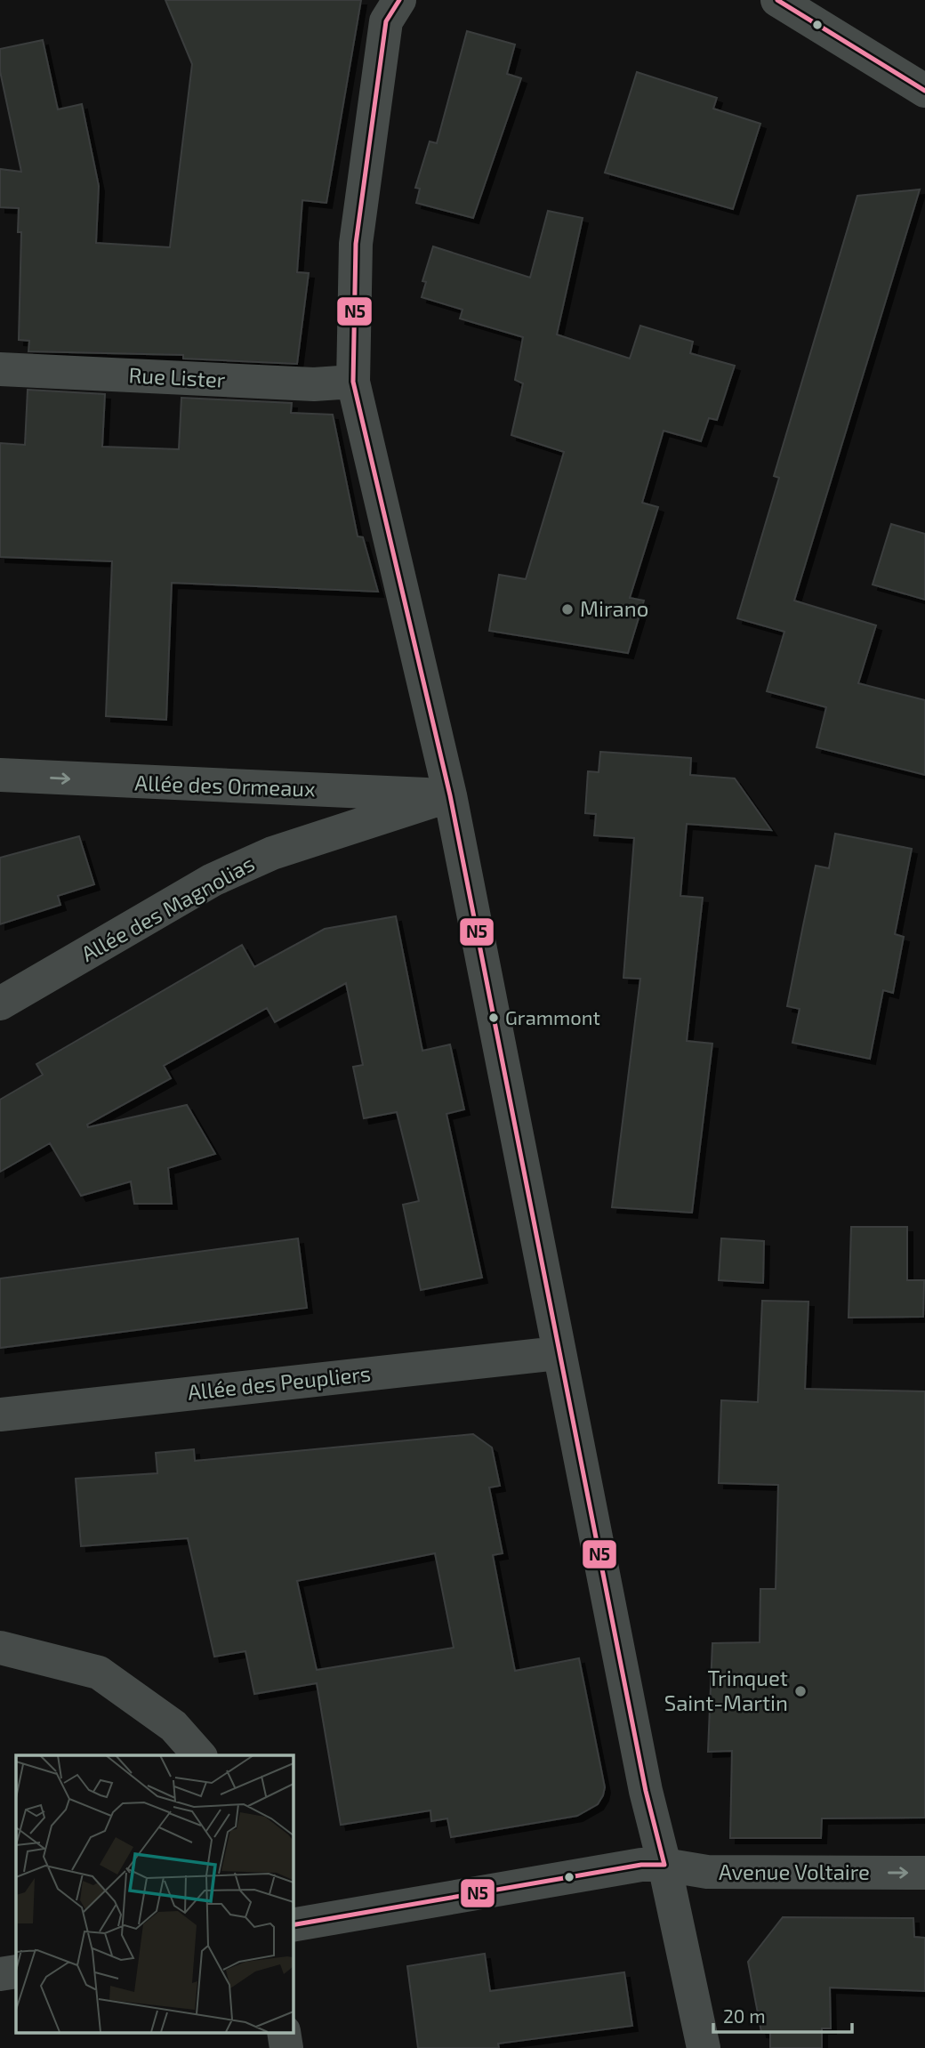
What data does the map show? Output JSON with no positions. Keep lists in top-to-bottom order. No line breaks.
{"streets":{"street":["Rue Lister","Allée des Ormeaux","Allée des Magnolias","Allée des Peupliers","Avenue Voltaire"]},"crossings":[["Allée des Ormeaux","Allée des Magnolias"]],"one_way":["Allée des Ormeaux","Avenue Voltaire"],"places":["Mirano","Grammont","Trinquet Saint-Martin"],"lines":["transit line N5"],"scale_bar":"20 m"}
